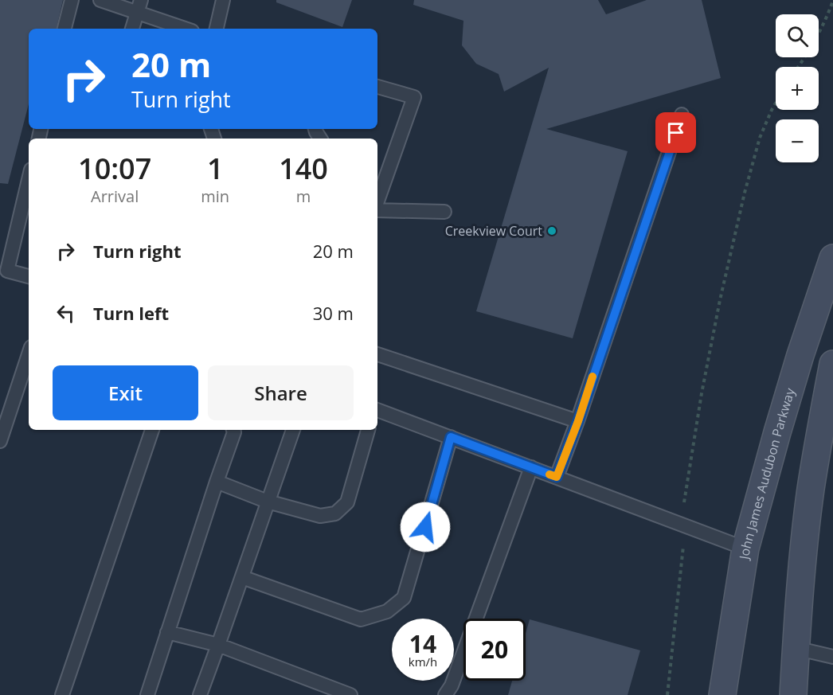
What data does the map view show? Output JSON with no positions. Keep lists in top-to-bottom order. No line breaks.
{"streets":{"main road":["John James Audubon Parkway"]},"places":["Creekview Court"],"page":{"map_buttons":["+","−"],"turn":["20 m","Turn right"],"eta":["10:07","Arrival","1","min","140","m"],"list":[{"name":"Turn right","value":"20 m"},{"name":"Turn left","value":"30 m"}],"buttons":["Exit","Share"],"speed":"14 km/h","limit":"20"}}
